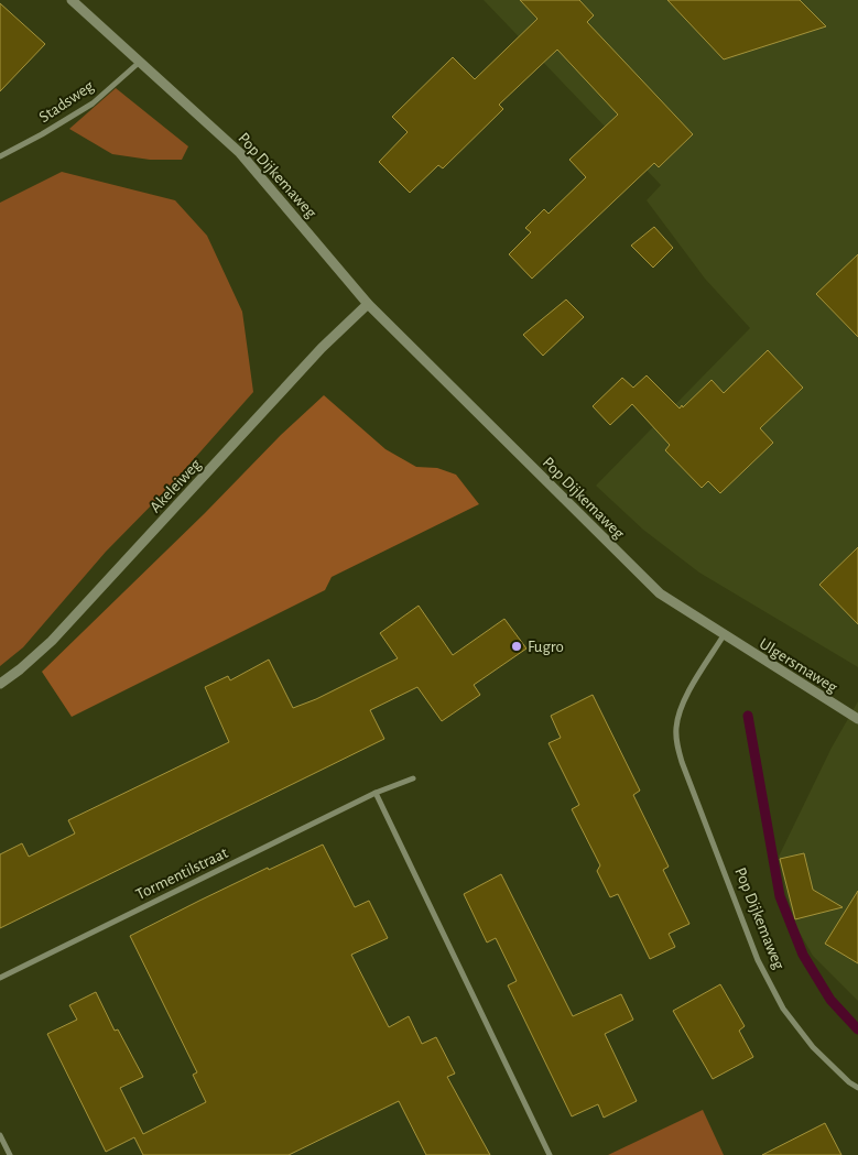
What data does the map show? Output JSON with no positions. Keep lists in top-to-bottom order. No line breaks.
{"streets":{"street":["Stadsweg","Pop Dijkemaweg","Akeleiweg","Ulgersmaweg","Tormentilstraat"]},"crossings":[["Stadsweg","Pop Dijkemaweg"],["Pop Dijkemaweg","Akeleiweg"],["Pop Dijkemaweg","Ulgersmaweg"]],"places":["Fugro"]}
